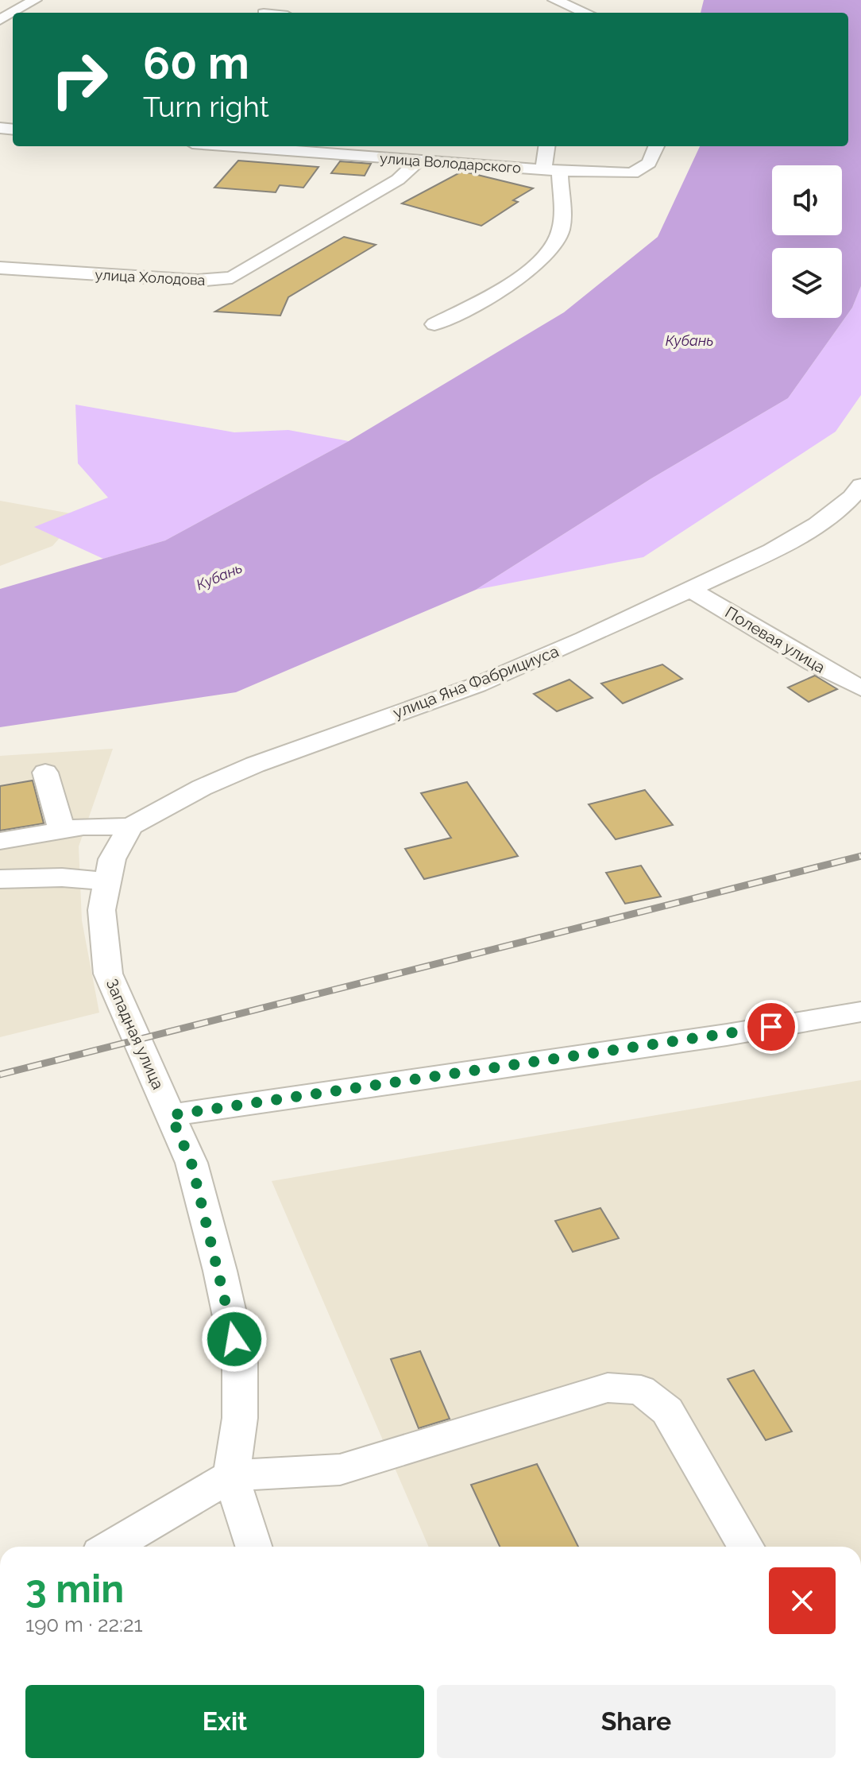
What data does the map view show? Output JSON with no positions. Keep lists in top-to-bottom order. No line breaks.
{"streets":{"street":["улица Володарского","улица Холодова","Полевая улица","улица Яна Фабрициуса","Западная улица"]},"crossings":[["улица Володарского","улица Холодова"],["Полевая улица","улица Яна Фабрициуса"]],"water":["Кубань"],"page":{"turn":["60 m","Turn right"],"heading":["3 min","190 m · 22:21"],"buttons":["Exit","Share"]}}
